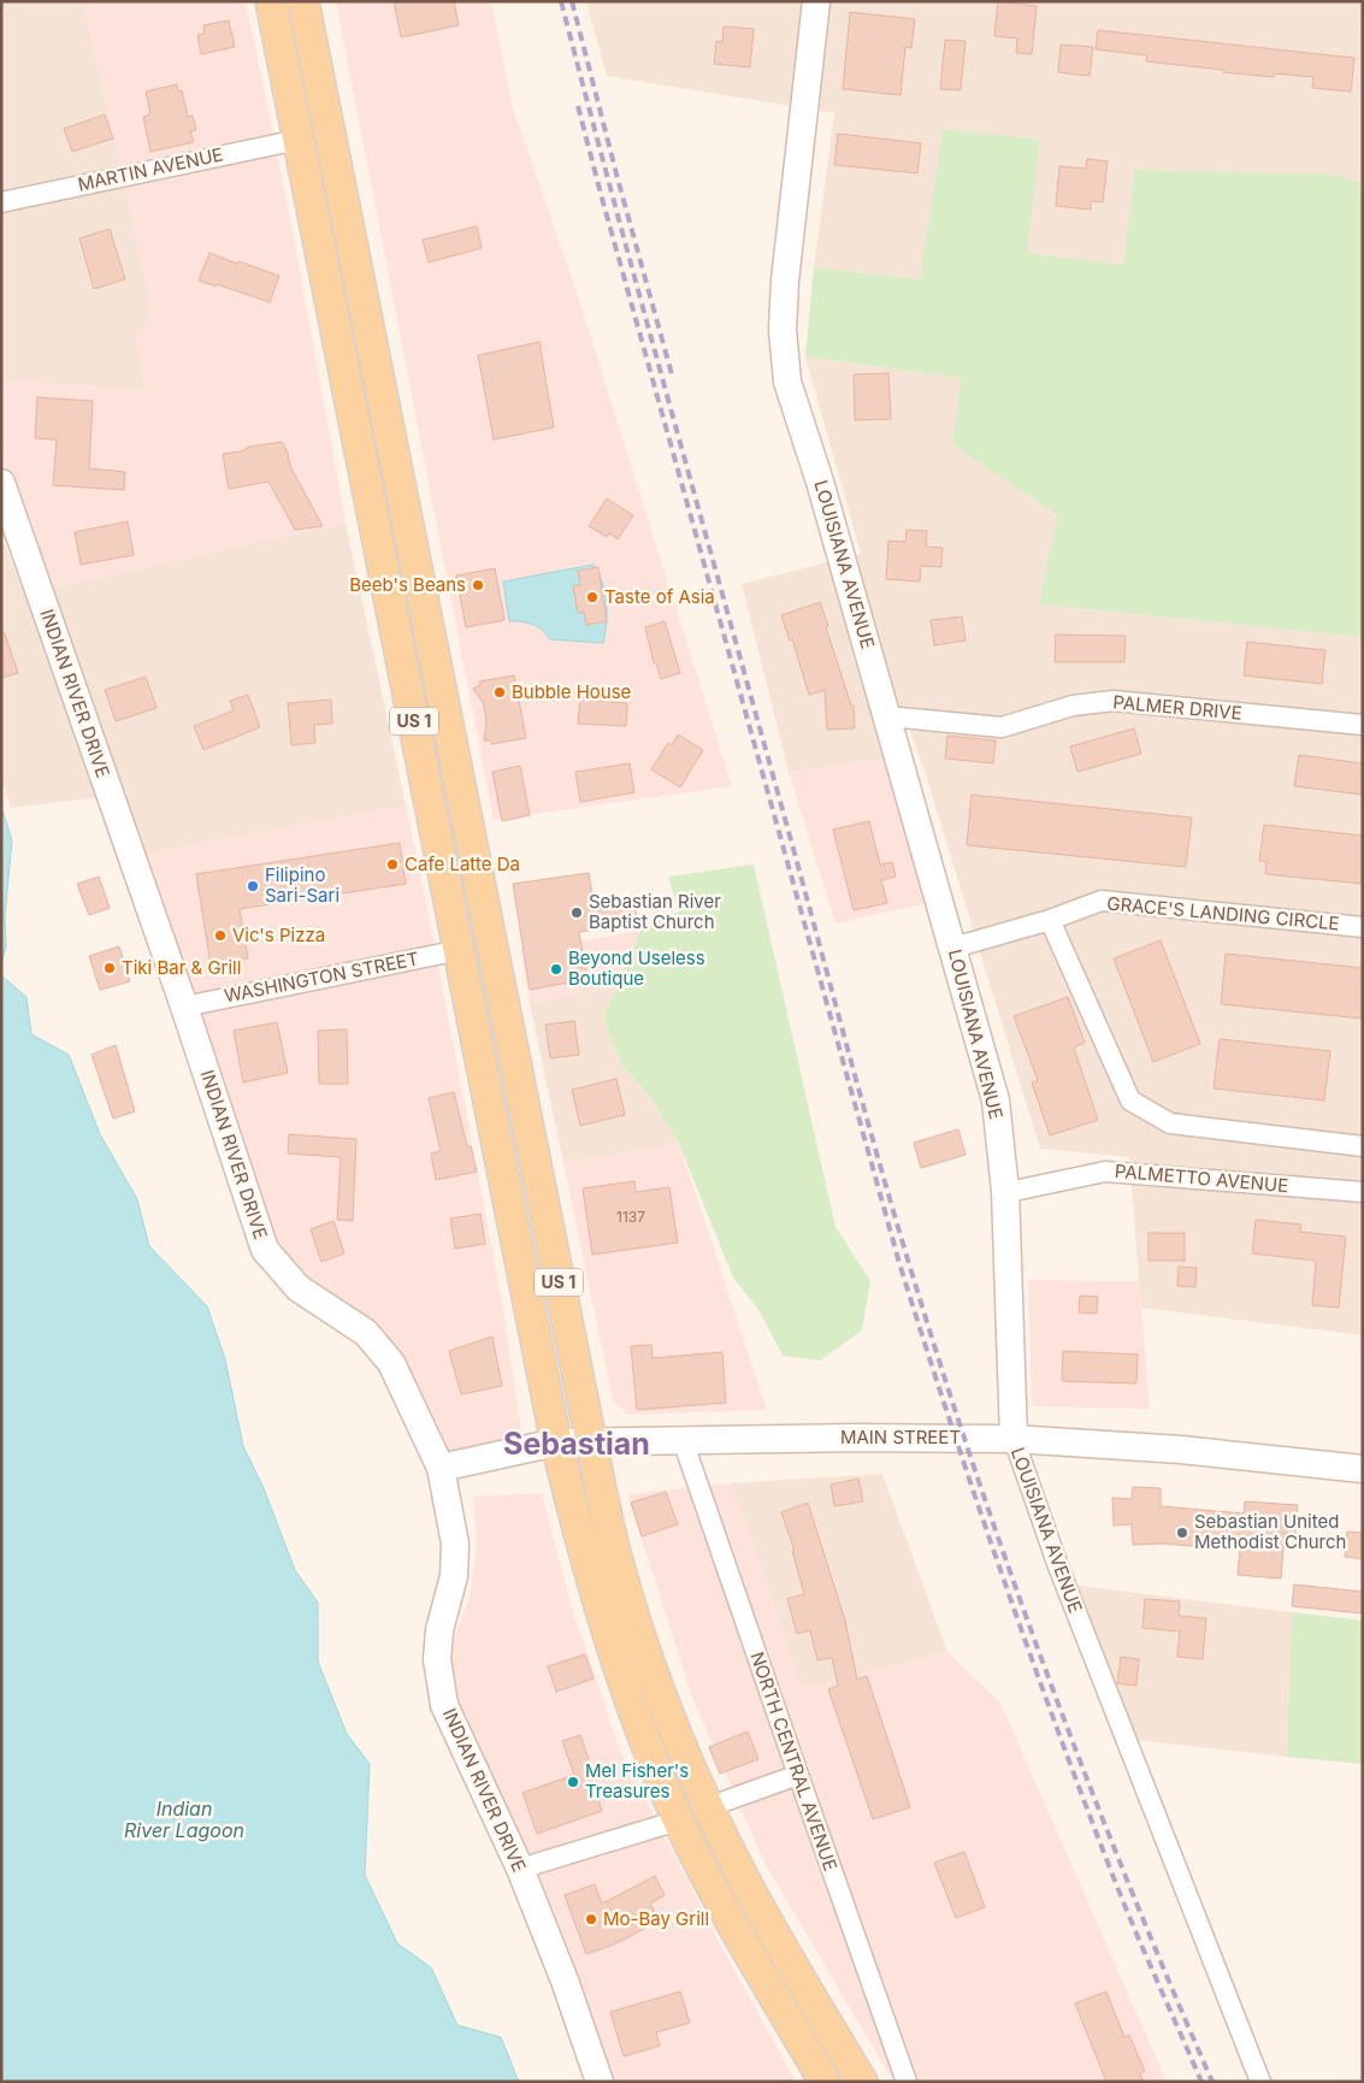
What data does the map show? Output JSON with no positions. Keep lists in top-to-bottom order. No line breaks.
{"streets":{"main road":["US 1"],"street":["MARTIN AVENUE","LOUISIANA AVENUE","INDIAN RIVER DRIVE","PALMER DRIVE","GRACE'S LANDING CIRCLE","WASHINGTON STREET","PALMETTO AVENUE","MAIN STREET","NORTH CENTRAL AVENUE"]},"crossings":[["MARTIN AVENUE","US 1"],["LOUISIANA AVENUE","PALMER DRIVE"],["LOUISIANA AVENUE","GRACE'S LANDING CIRCLE"],["LOUISIANA AVENUE","PALMETTO AVENUE"],["LOUISIANA AVENUE","MAIN STREET"],["INDIAN RIVER DRIVE","WASHINGTON STREET"],["INDIAN RIVER DRIVE","MAIN STREET"],["US 1","WASHINGTON STREET"],["US 1","MAIN STREET"],["MAIN STREET","NORTH CENTRAL AVENUE"]],"districts":["Sebastian"],"water":["Indian River Lagoon"],"places":["Beeb's Beans","Taste of Asia","Bubble House","Cafe Latte Da","Filipino Sari-Sari","Sebastian River Baptist Church","Vic's Pizza","Tiki Bar & Grill","Beyond Useless Boutique","Sebastian United Methodist Church","Mel Fisher's Treasures","Mo-Bay Grill"],"house_numbers":["1137"]}
